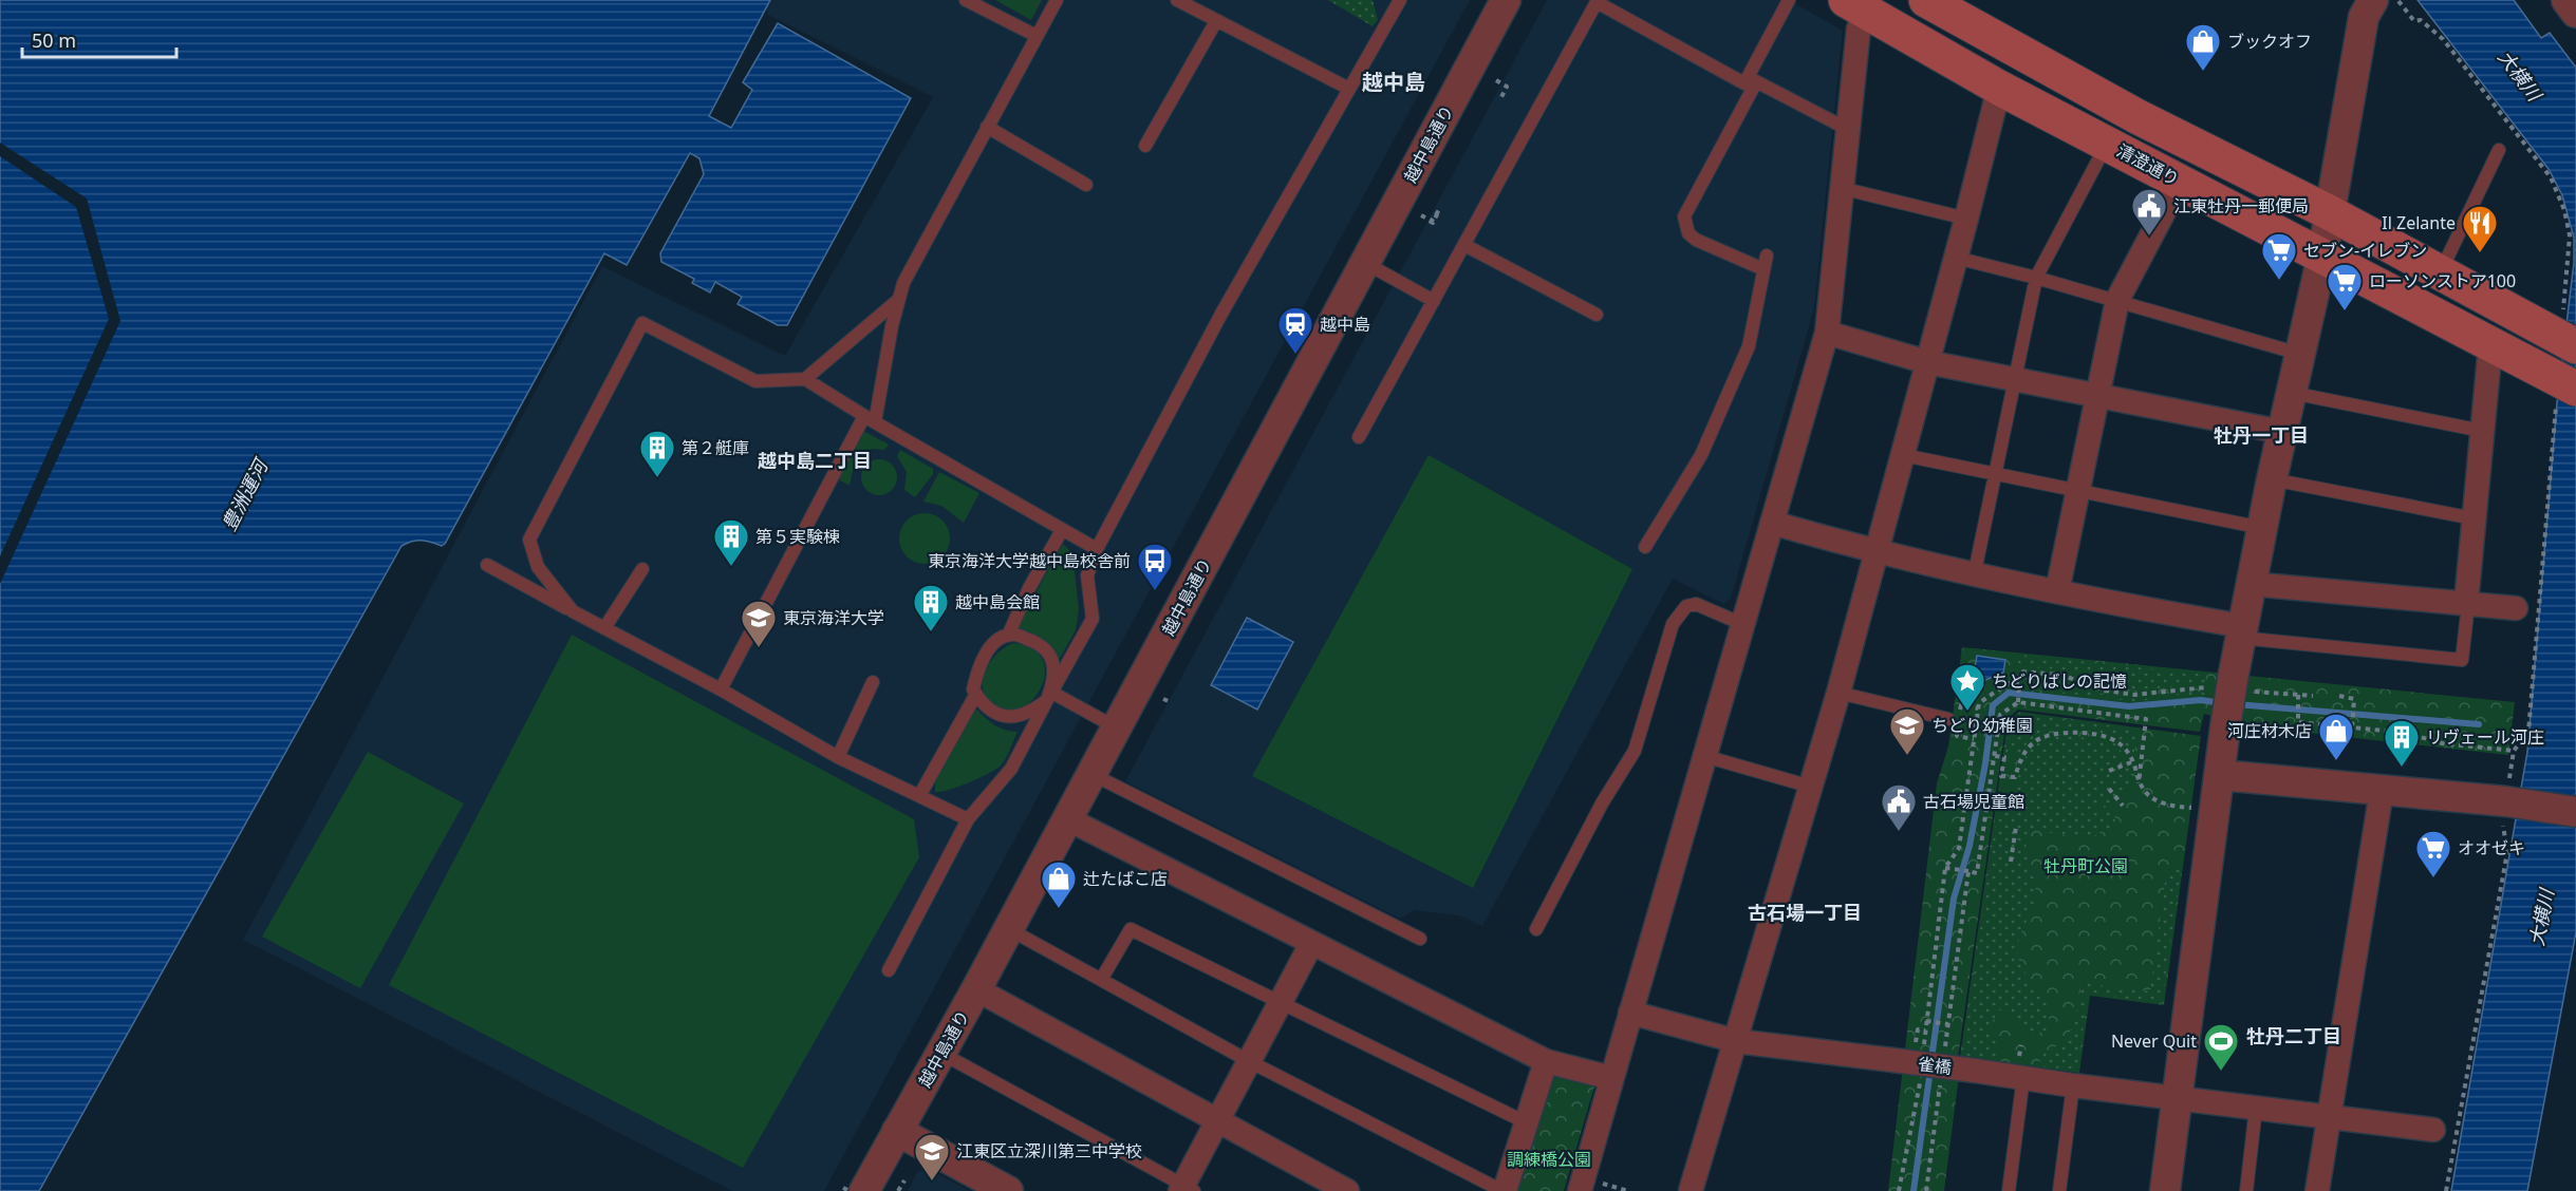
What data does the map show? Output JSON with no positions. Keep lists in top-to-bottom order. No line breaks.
{"streets":{"main road":["清澄通り"],"street":["越中島通り","雀橋"]},"districts":["越中島","牡丹一丁目","越中島二丁目","古石場一丁目","牡丹二丁目"],"water":["大横川","豊洲運河"],"parks":["牡丹町公園","調練橋公園"],"places":{"shop":["ブックオフ","河庄材木店","辻たばこ店"],"public building":["江東牡丹一郵便局","古石場児童館"],"restaurant":["Il Zelante"],"supermarket":["セブン-イレブン","ローソンストア100","オオゼキ"],"station":["越中島"],"building":["第２艇庫","第５実験棟","越中島会館","リヴェール河庄"],"bus stop":["東京海洋大学越中島校舎前"],"school or university":["東京海洋大学","ちどり幼稚園","江東区立深川第三中学校"],"place":["ちどりばしの記憶"],"sports":["Never Quit"]},"scale_bar":"50 m"}
